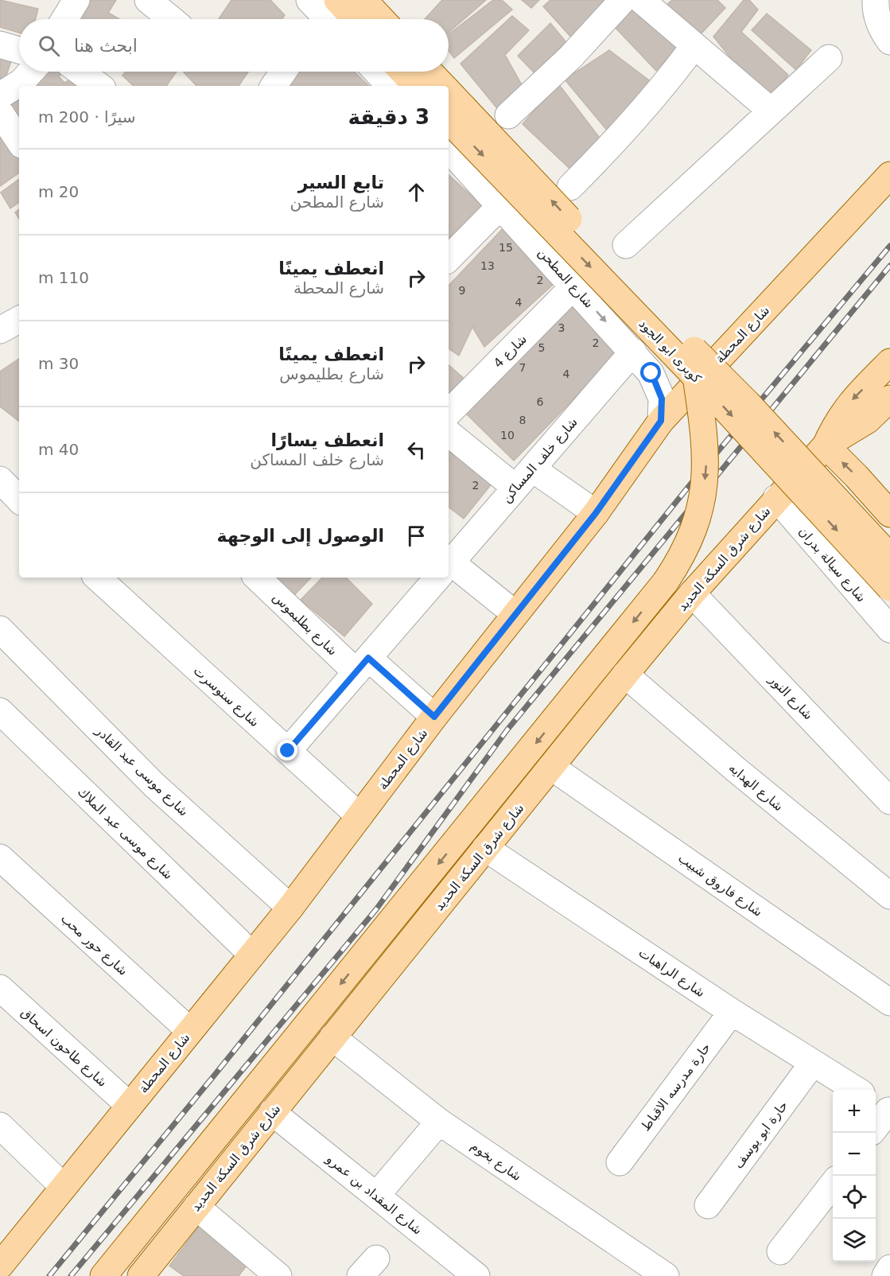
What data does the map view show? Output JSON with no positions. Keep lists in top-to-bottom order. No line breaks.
{"streets":{"main road":["شارع المحطة","كوبرى ابو الجود","شارع شرق السكة الحديد"],"street":["شارع المطحن","شارع 4","شارع خلف المساكن","شارع سيالة بدران","شارع بطليموس","شارع سنوسرت","شارع النور","شارع موسى عبد القادر","شارع الهدايه","شارع موسى عبد الملاك","شارع فاروق شبيب","شارع حور محب","شارع الراهبات","شارع طاحون اسحاق","حارة مدرسه الاقباط","حارة ابو يوسف","شارع بخوم","شارع المقداد بن عمرو"]},"crossings":[["شارع المطحن","شارع المحطة"],["شارع المطحن","شارع 4"],["شارع المطحن","شارع خلف المساكن"],["شارع المحطة","شارع بطليموس"],["شارع المحطة","شارع سنوسرت"],["شارع المحطة","شارع موسى عبد القادر"],["شارع المحطة","شارع موسى عبد الملاك"],["شارع المحطة","شارع حور محب"],["شارع المحطة","شارع طاحون اسحاق"],["شارع خلف المساكن","شارع بطليموس"],["شارع خلف المساكن","شارع سنوسرت"],["شارع شرق السكة الحديد","شارع سيالة بدران"],["شارع شرق السكة الحديد","شارع النور"],["شارع شرق السكة الحديد","شارع الهدايه"],["شارع شرق السكة الحديد","شارع فاروق شبيب"],["شارع شرق السكة الحديد","شارع الراهبات"],["شارع شرق السكة الحديد","شارع بخوم"],["شارع شرق السكة الحديد","شارع المقداد بن عمرو"],["شارع الراهبات","حارة مدرسه الاقباط"],["شارع الراهبات","حارة ابو يوسف"]],"house_numbers":["15","13","2","9","4","3","2","5","7","4","6","8","10","2"],"page":{"search":"ابحث هنا","heading":["3 دقيقة","سيرًا · 200 m"],"list":[["تابع السير","شارع المطحن","20 m"],["انعطف يمينًا","شارع المحطة","110 m"],["انعطف يمينًا","شارع بطليموس","30 m"],["انعطف يسارًا","شارع خلف المساكن","40 m"],"الوصول إلى الوجهة"],"map_buttons":["+","−"]}}
